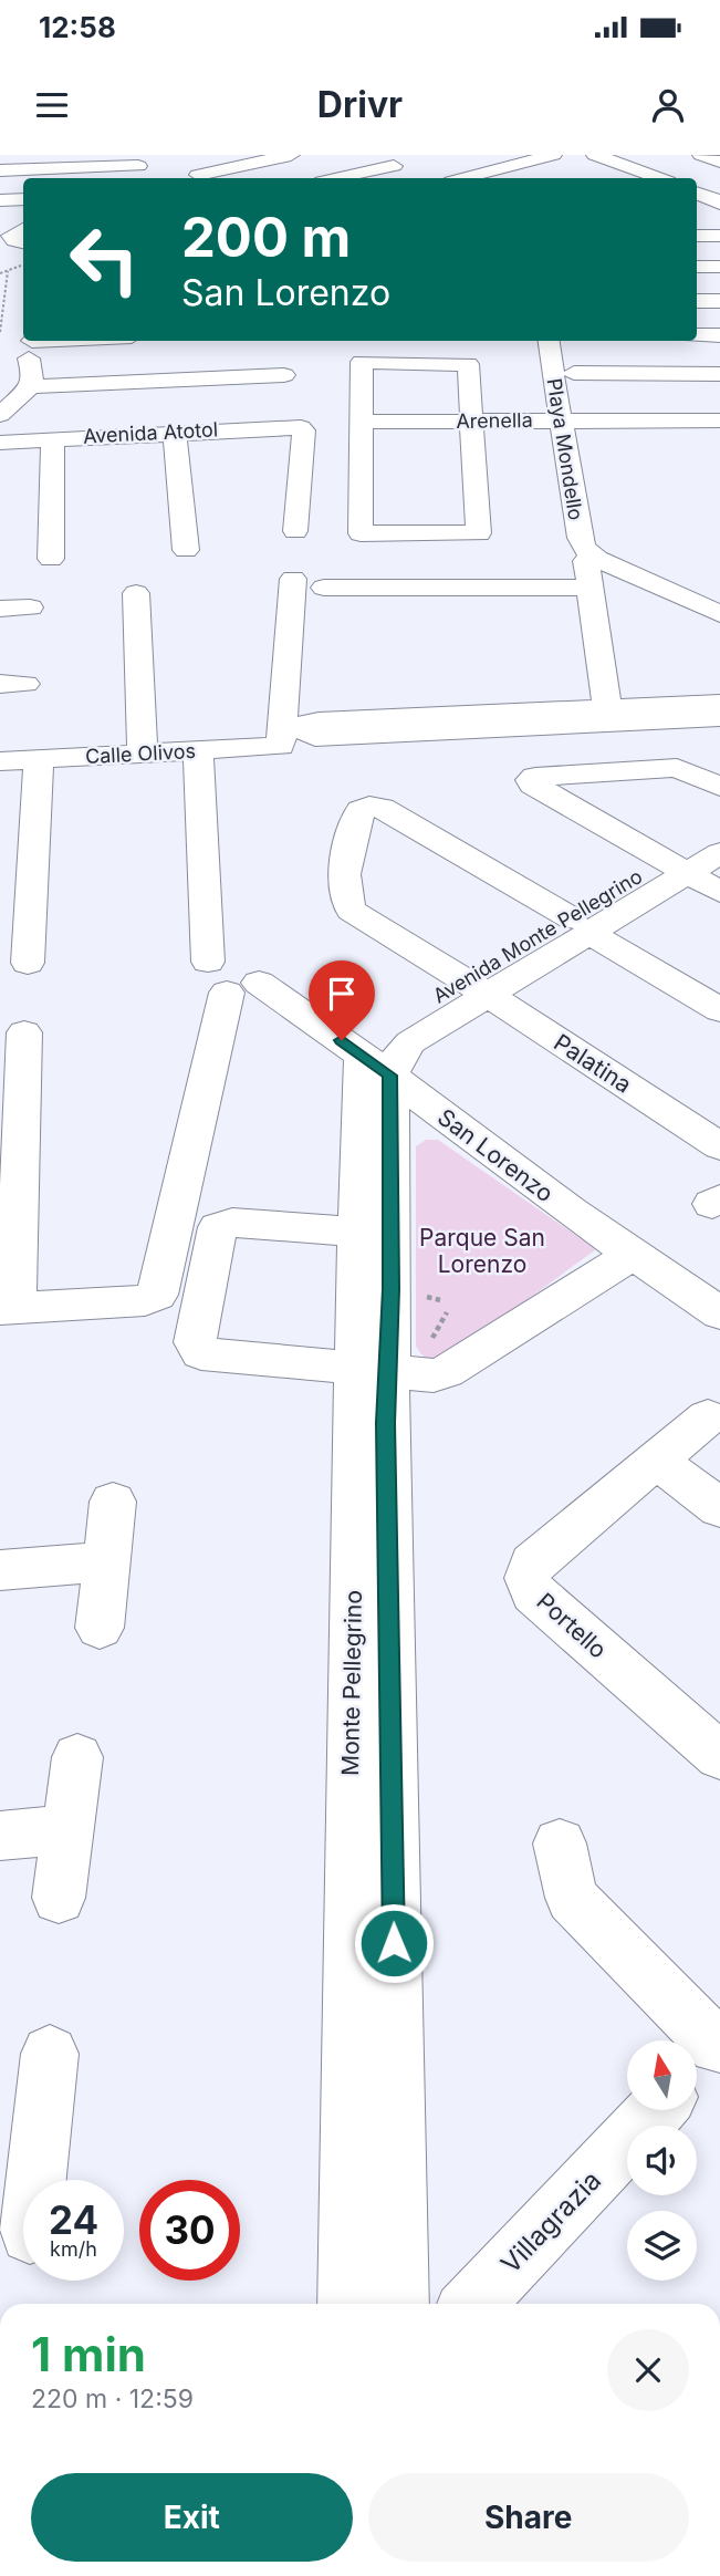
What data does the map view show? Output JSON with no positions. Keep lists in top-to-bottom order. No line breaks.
{"streets":{"street":["Arenella","Avenida Atotol","Playa Mondello","Calle Olivos","Avenida Monte Pellegrino","Palatina","San Lorenzo","Portello","Monte Pellegrino","Villagrazia"]},"crossings":[["Arenella","Playa Mondello"],["Avenida Monte Pellegrino","Palatina"],["Avenida Monte Pellegrino","San Lorenzo"],["Avenida Monte Pellegrino","Monte Pellegrino"],["San Lorenzo","Monte Pellegrino"]],"parks":["Parque San Lorenzo"],"north":"top","page":{"status":"12:58","header":"Drivr","turn":["200 m","San Lorenzo"],"speed":"24 km/h","limit":"30","heading":["1 min","220 m · 12:59"],"buttons":["Exit","Share"]}}
